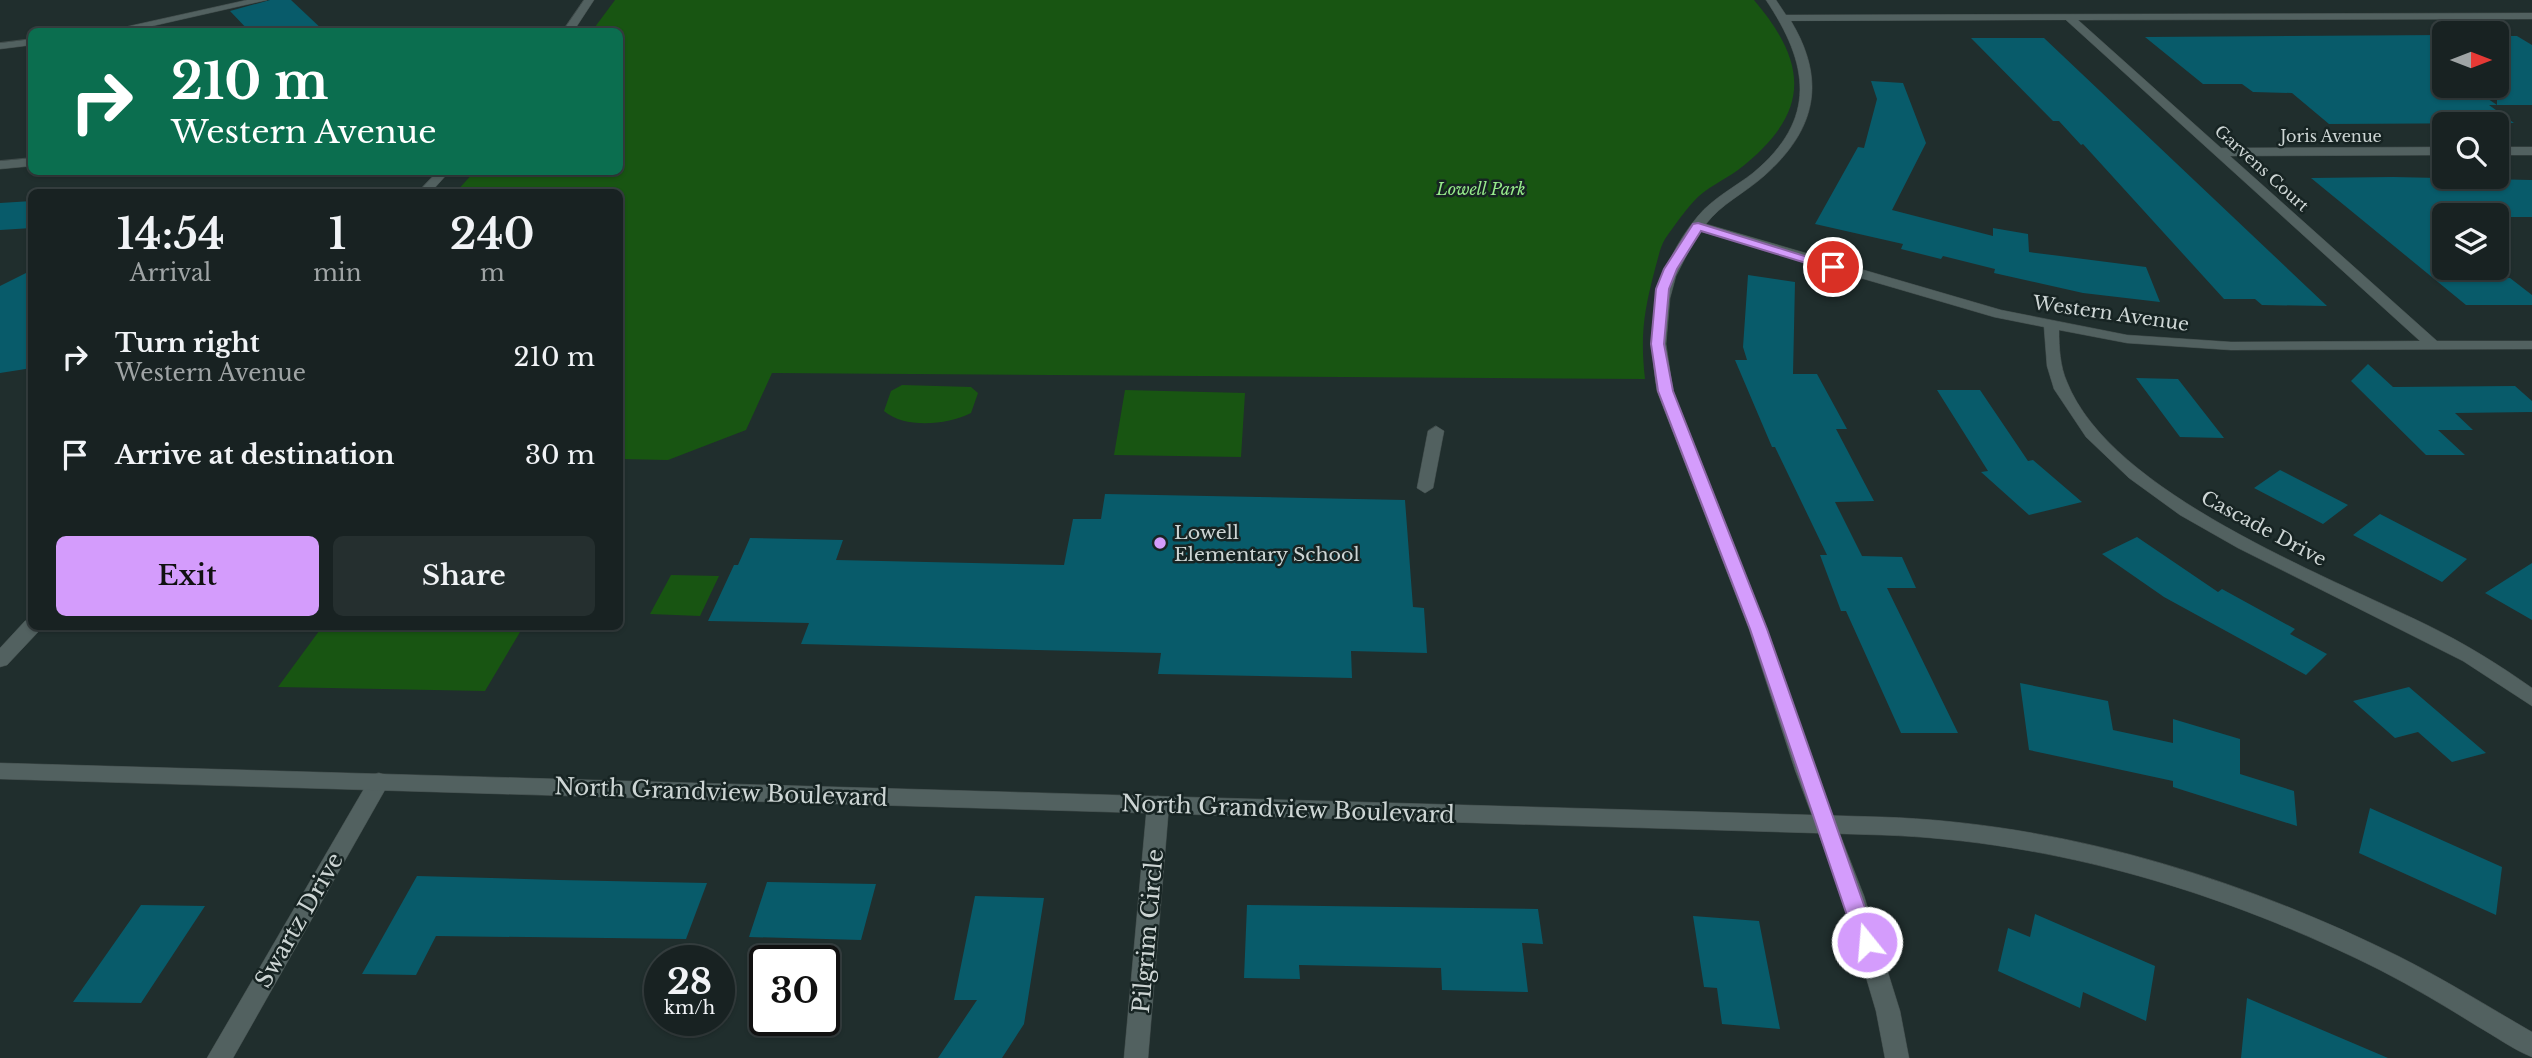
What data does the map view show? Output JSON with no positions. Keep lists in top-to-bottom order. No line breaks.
{"streets":{"street":["Joris Avenue","Garvens Court","Western Avenue","Cascade Drive","North Grandview Boulevard","Swartz Drive","Pilgrim Circle"]},"crossings":[["Joris Avenue","Garvens Court"],["Garvens Court","Western Avenue"],["Western Avenue","Cascade Drive"],["North Grandview Boulevard","Swartz Drive"],["North Grandview Boulevard","Pilgrim Circle"]],"parks":["Lowell Park"],"places":["Lowell Elementary School"],"north":"right","page":{"turn":["210 m","Western Avenue"],"eta":["14:54","Arrival","1","min","240","m"],"list":[{"name":"Turn right","note":"Western Avenue","value":"210 m"},{"name":"Arrive at destination","value":"30 m"}],"buttons":["Exit","Share"],"speed":"28 km/h","limit":"30"}}
